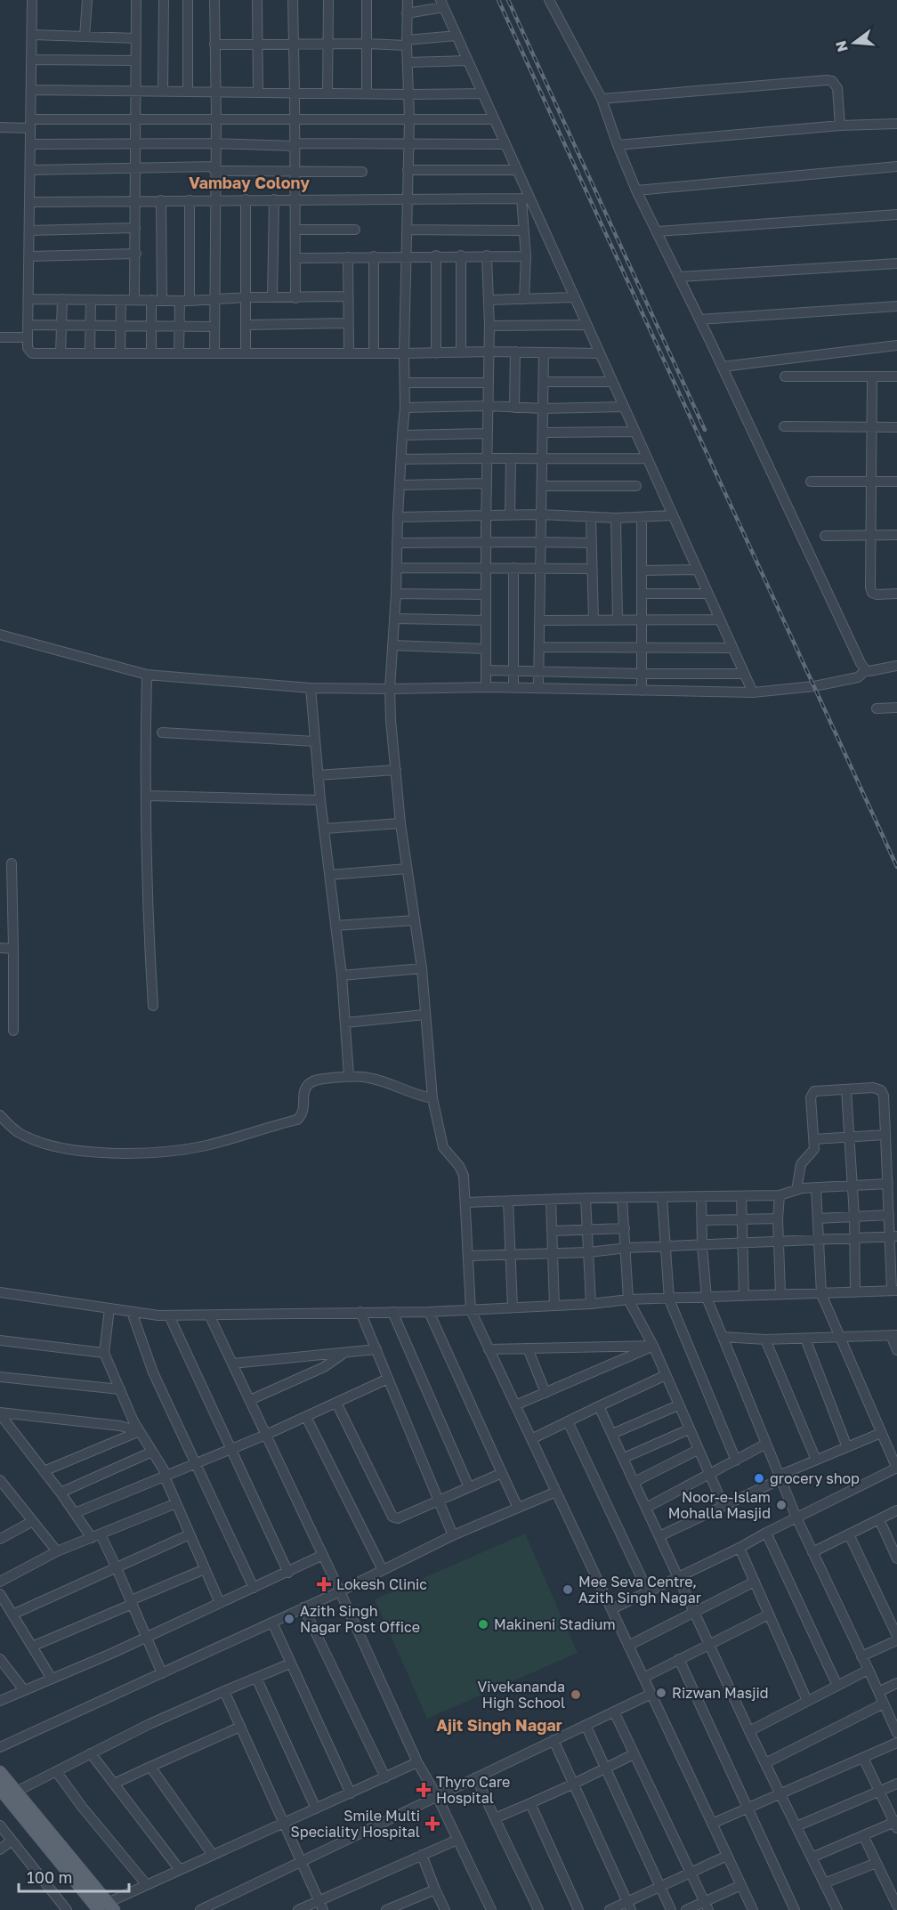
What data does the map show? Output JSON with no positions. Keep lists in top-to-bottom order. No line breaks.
{"districts":["Vambay Colony","Ajit Singh Nagar"],"places":{"other":["grocery shop","Noor-e-Islam Mohalla Masjid","Mee Seva Centre, Azith Singh Nagar","Azith Singh Nagar Post Office","Makineni Stadium","Rizwan Masjid","Vivekananda High School"],"health":["Lokesh Clinic","Thyro Care Hospital","Smile Multi Speciality Hospital"]},"scale_bar":"100 m","north":"left"}
